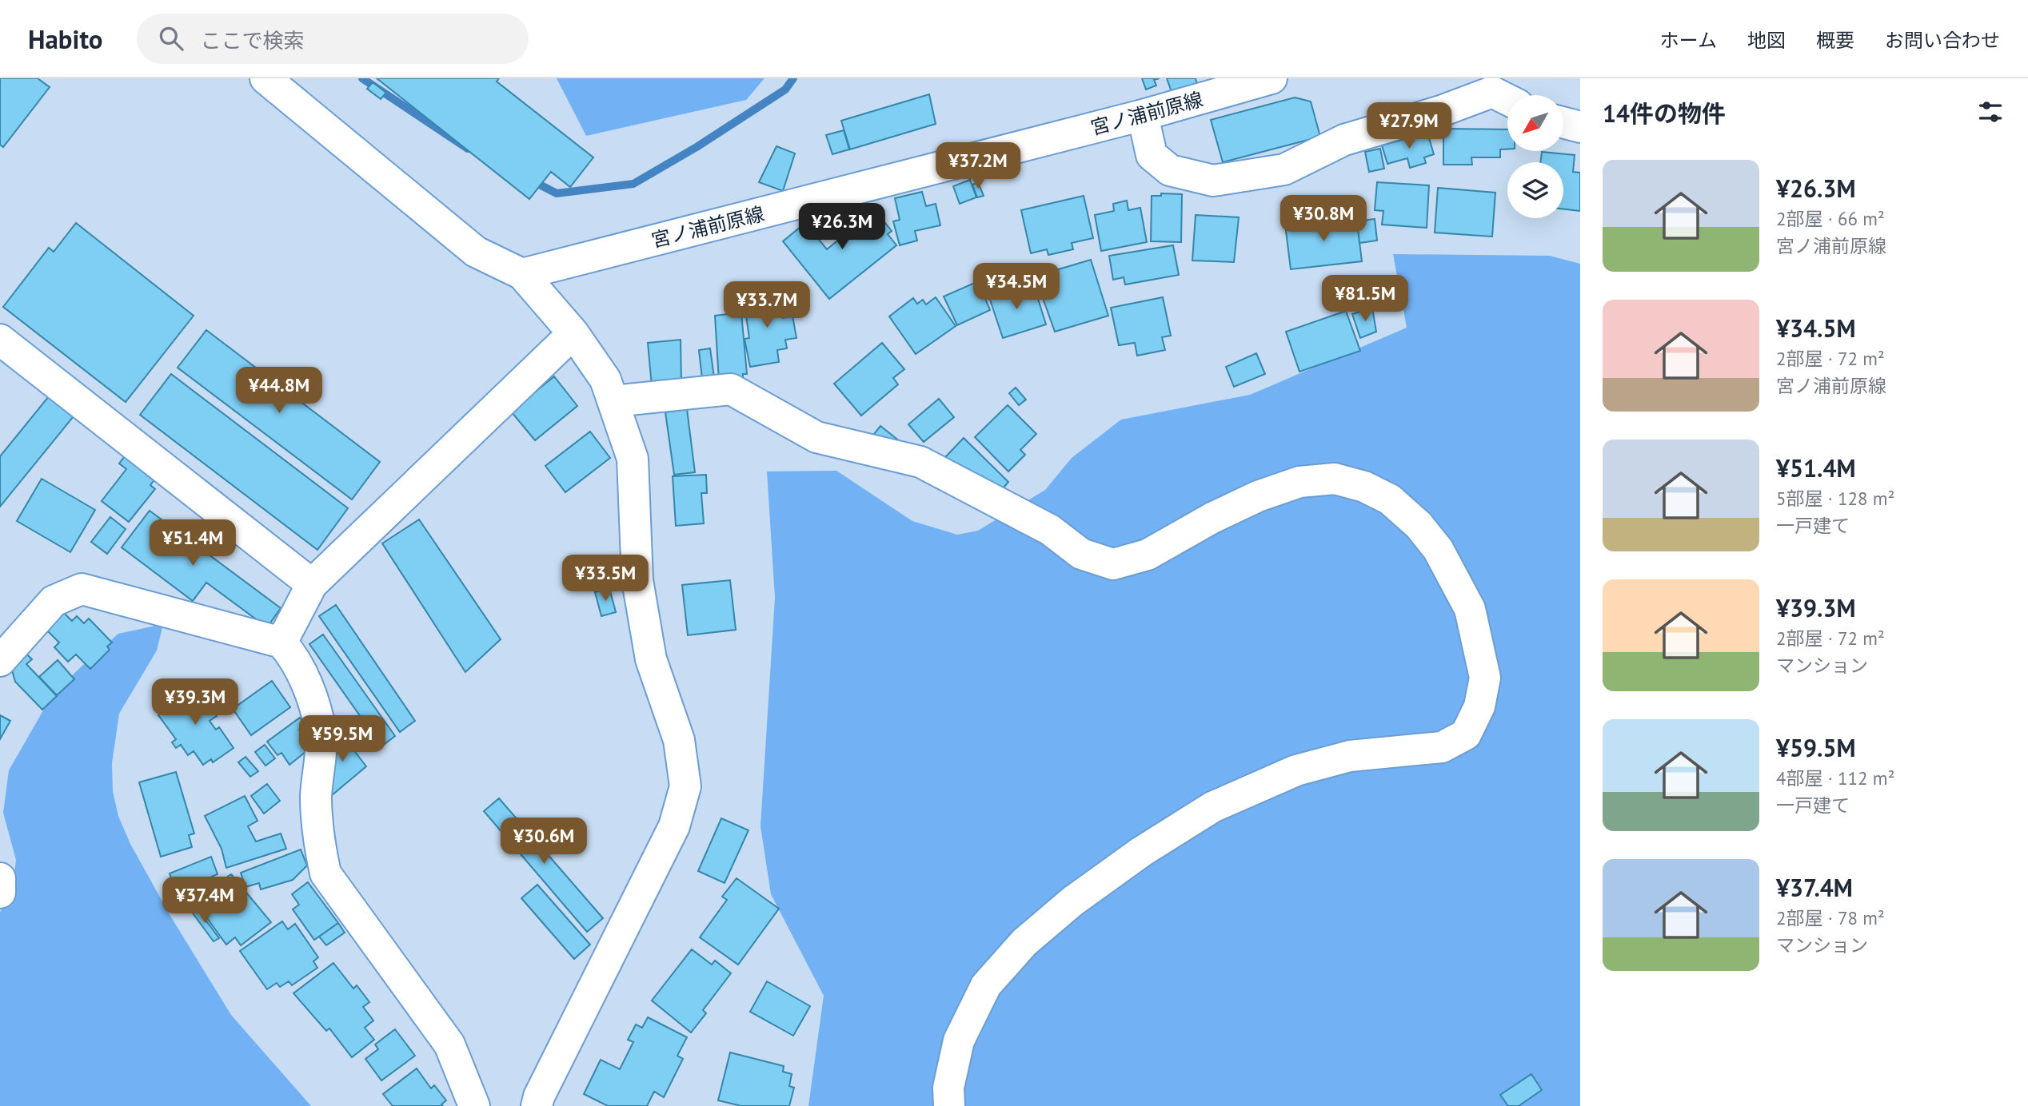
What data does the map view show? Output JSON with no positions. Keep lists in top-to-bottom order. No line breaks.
{"streets":{"street":["宮ノ浦前原線"]},"north":"bottom left","page":{"header":"Habito","search":"ここで検索","nav":["ホーム","地図","概要","お問い合わせ"],"heading":"14件の物件","price":["¥27.9M","¥37.2M","¥30.8M","¥26.3M","¥34.5M","¥81.5M","¥33.7M","¥44.8M","¥51.4M","¥33.5M","¥39.3M","¥59.5M","¥30.6M","¥37.4M"],"list":[{"name":"¥26.3M","note":"2部屋 · 66 m² · 宮ノ浦前原線"},{"name":"¥34.5M","note":"2部屋 · 72 m² · 宮ノ浦前原線"},{"name":"¥51.4M","note":"5部屋 · 128 m² · 一戸建て"},{"name":"¥39.3M","note":"2部屋 · 72 m² · マンション"},{"name":"¥59.5M","note":"4部屋 · 112 m² · 一戸建て"},{"name":"¥37.4M","note":"2部屋 · 78 m² · マンション"}]}}
